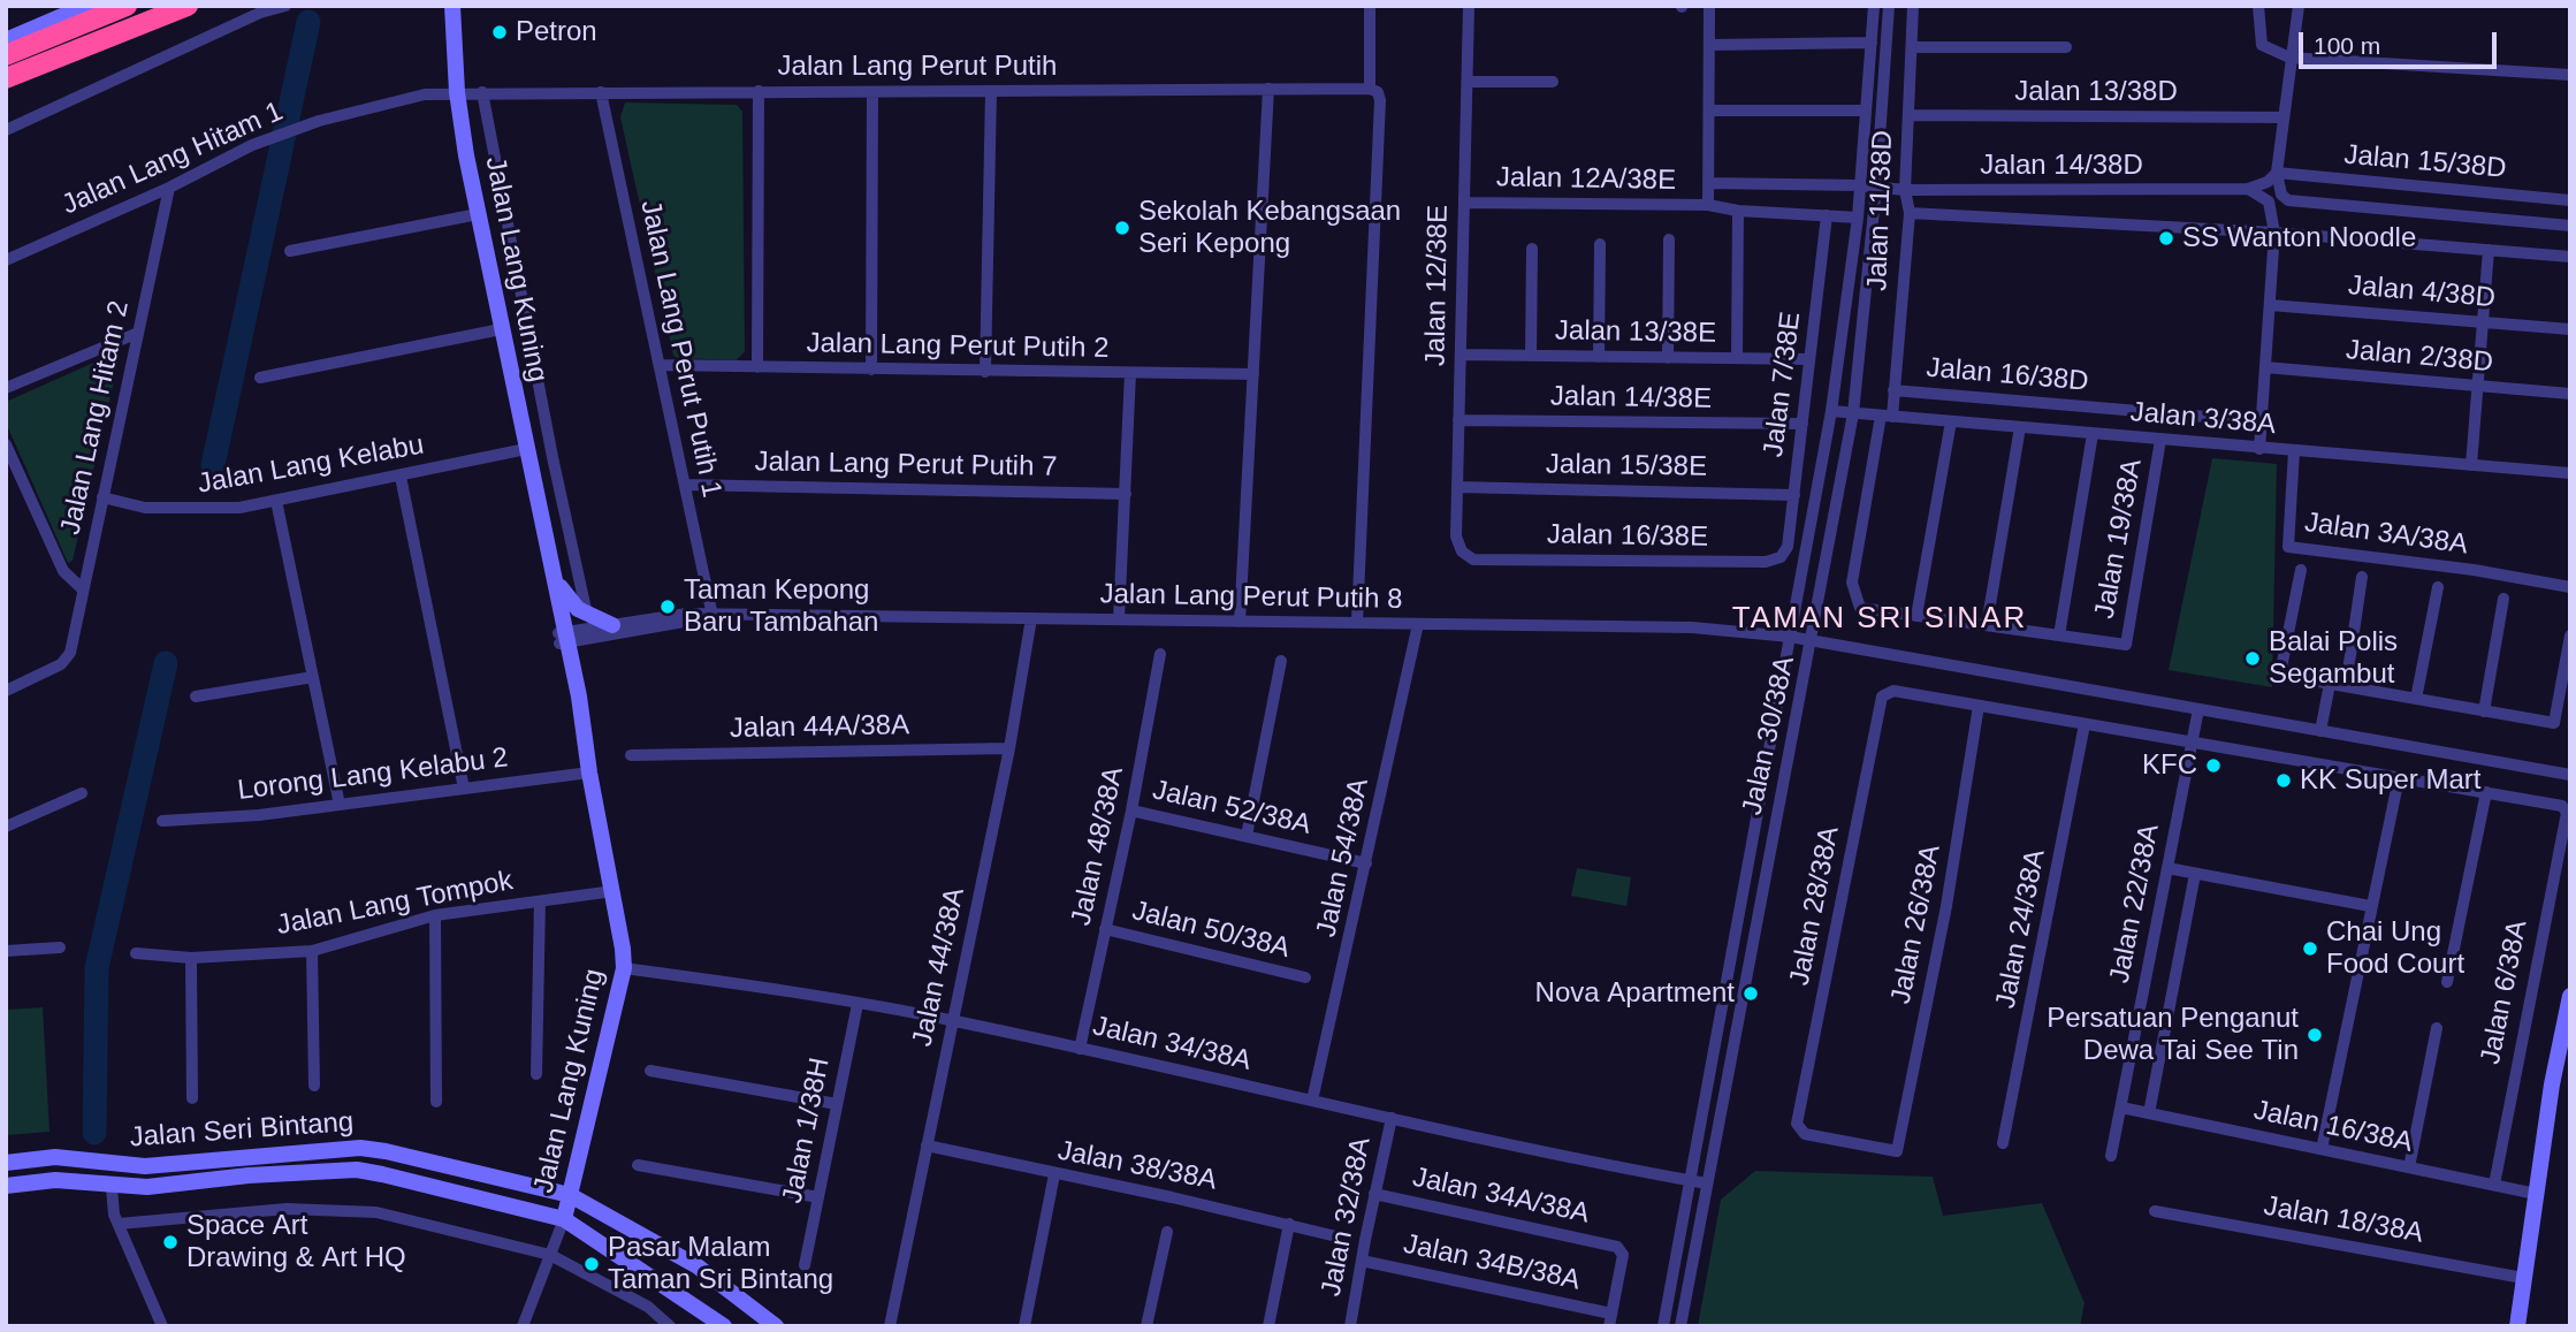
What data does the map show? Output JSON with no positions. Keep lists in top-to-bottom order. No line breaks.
{"streets":{"street":["Jalan Lang Perut Putih","Jalan 13/38D","Jalan Lang Hitam 1","Jalan 15/38D","Jalan 14/38D","Jalan 12A/38E","Jalan 11/38D","Jalan Lang Kuning","Jalan 12/38E","Jalan 4/38D","Jalan 13/38E","Jalan Lang Perut Putih 2","Jalan Lang Perut Putih 1","Jalan 2/38D","Jalan 16/38D","Jalan 7/38E","Jalan 14/38E","Jalan Lang Hitam 2","Jalan 3/38A","Jalan Lang Kelabu","Jalan Lang Perut Putih 7","Jalan 15/38E","Jalan 3A/38A","Jalan 16/38E","Jalan 19/38A","Jalan Lang Perut Putih 8","Jalan 44A/38A","Jalan 30/38A","Lorong Lang Kelabu 2","Jalan 52/38A","Jalan 48/38A","Jalan 54/38A","Jalan Lang Tompok","Jalan 22/38A","Jalan 28/38A","Jalan 26/38A","Jalan 24/38A","Jalan 50/38A","Jalan 44/38A","Jalan 6/38A","Jalan 34/38A","Jalan 16/38A","Jalan Seri Bintang","Jalan 1/38H","Jalan 38/38A","Jalan 34A/38A","Jalan 32/38A","Jalan 18/38A","Jalan 34B/38A"]},"crossings":[["Jalan Lang Perut Putih","Jalan Lang Hitam 1"],["Jalan Lang Perut Putih","Jalan Lang Kuning"],["Jalan Lang Perut Putih","Jalan Lang Perut Putih 1"],["Jalan 13/38D","Jalan 11/38D"],["Jalan Lang Hitam 1","Jalan Lang Kuning"],["Jalan Lang Hitam 1","Jalan Lang Hitam 2"],["Jalan 15/38D","Jalan 14/38D"],["Jalan 14/38D","Jalan 11/38D"],["Jalan 14/38D","Jalan 30/38A"],["Jalan 12A/38E","Jalan 12/38E"],["Jalan 12A/38E","Jalan 7/38E"],["Jalan 12A/38E","Jalan 30/38A"],["Jalan 11/38D","Jalan 16/38D"],["Jalan 11/38D","Jalan 3/38A"],["Jalan Lang Kuning","Jalan Lang Kelabu"],["Jalan Lang Kuning","Jalan Lang Perut Putih 8"],["Jalan Lang Kuning","Lorong Lang Kelabu 2"],["Jalan Lang Kuning","Jalan Lang Tompok"],["Jalan Lang Kuning","Jalan 34/38A"],["Jalan Lang Kuning","Jalan Seri Bintang"],["Jalan 12/38E","Jalan 13/38E"],["Jalan 12/38E","Jalan 14/38E"],["Jalan 12/38E","Jalan 15/38E"],["Jalan 12/38E","Jalan 16/38E"],["Jalan 13/38E","Jalan 7/38E"],["Jalan Lang Perut Putih 2","Jalan Lang Perut Putih 1"],["Jalan Lang Perut Putih 1","Jalan Lang Perut Putih 7"],["Jalan Lang Perut Putih 1","Jalan Lang Perut Putih 8"],["Jalan 7/38E","Jalan 14/38E"],["Jalan 7/38E","Jalan 15/38E"],["Jalan 7/38E","Jalan 16/38E"],["Jalan Lang Hitam 2","Jalan Lang Kelabu"],["Jalan 3/38A","Jalan 3A/38A"],["Jalan 3/38A","Jalan 19/38A"],["Jalan 3/38A","Jalan 30/38A"],["Jalan Lang Perut Putih 8","Jalan 30/38A"],["Jalan Lang Perut Putih 8","Jalan 54/38A"],["Jalan Lang Perut Putih 8","Jalan 22/38A"],["Jalan Lang Perut Putih 8","Jalan 44/38A"],["Jalan 44A/38A","Jalan 44/38A"],["Jalan 30/38A","Jalan 34/38A"],["Jalan 52/38A","Jalan 48/38A"],["Jalan 52/38A","Jalan 54/38A"],["Jalan 48/38A","Jalan 50/38A"],["Jalan 48/38A","Jalan 34/38A"],["Jalan 54/38A","Jalan 34/38A"],["Jalan 22/38A","Jalan 16/38A"],["Jalan 28/38A","Jalan 26/38A"],["Jalan 44/38A","Jalan 34/38A"],["Jalan 44/38A","Jalan 38/38A"],["Jalan 6/38A","Jalan 16/38A"],["Jalan 34/38A","Jalan 1/38H"],["Jalan 34/38A","Jalan 32/38A"],["Jalan 34A/38A","Jalan 32/38A"],["Jalan 34A/38A","Jalan 34B/38A"],["Jalan 32/38A","Jalan 34B/38A"]],"districts":["TAMAN SRI SINAR"],"places":["Petron","Sekolah Kebangsaan Seri Kepong","SS Wanton Noodle","Taman Kepong Baru Tambahan","Balai Polis Segambut","KFC","KK Super Mart","Chai Ung Food Court","Nova Apartment","Persatuan Penganut Dewa Tai See Tin","Space Art Drawing & Art HQ","Pasar Malam Taman Sri Bintang"],"scale_bar":"100 m"}
